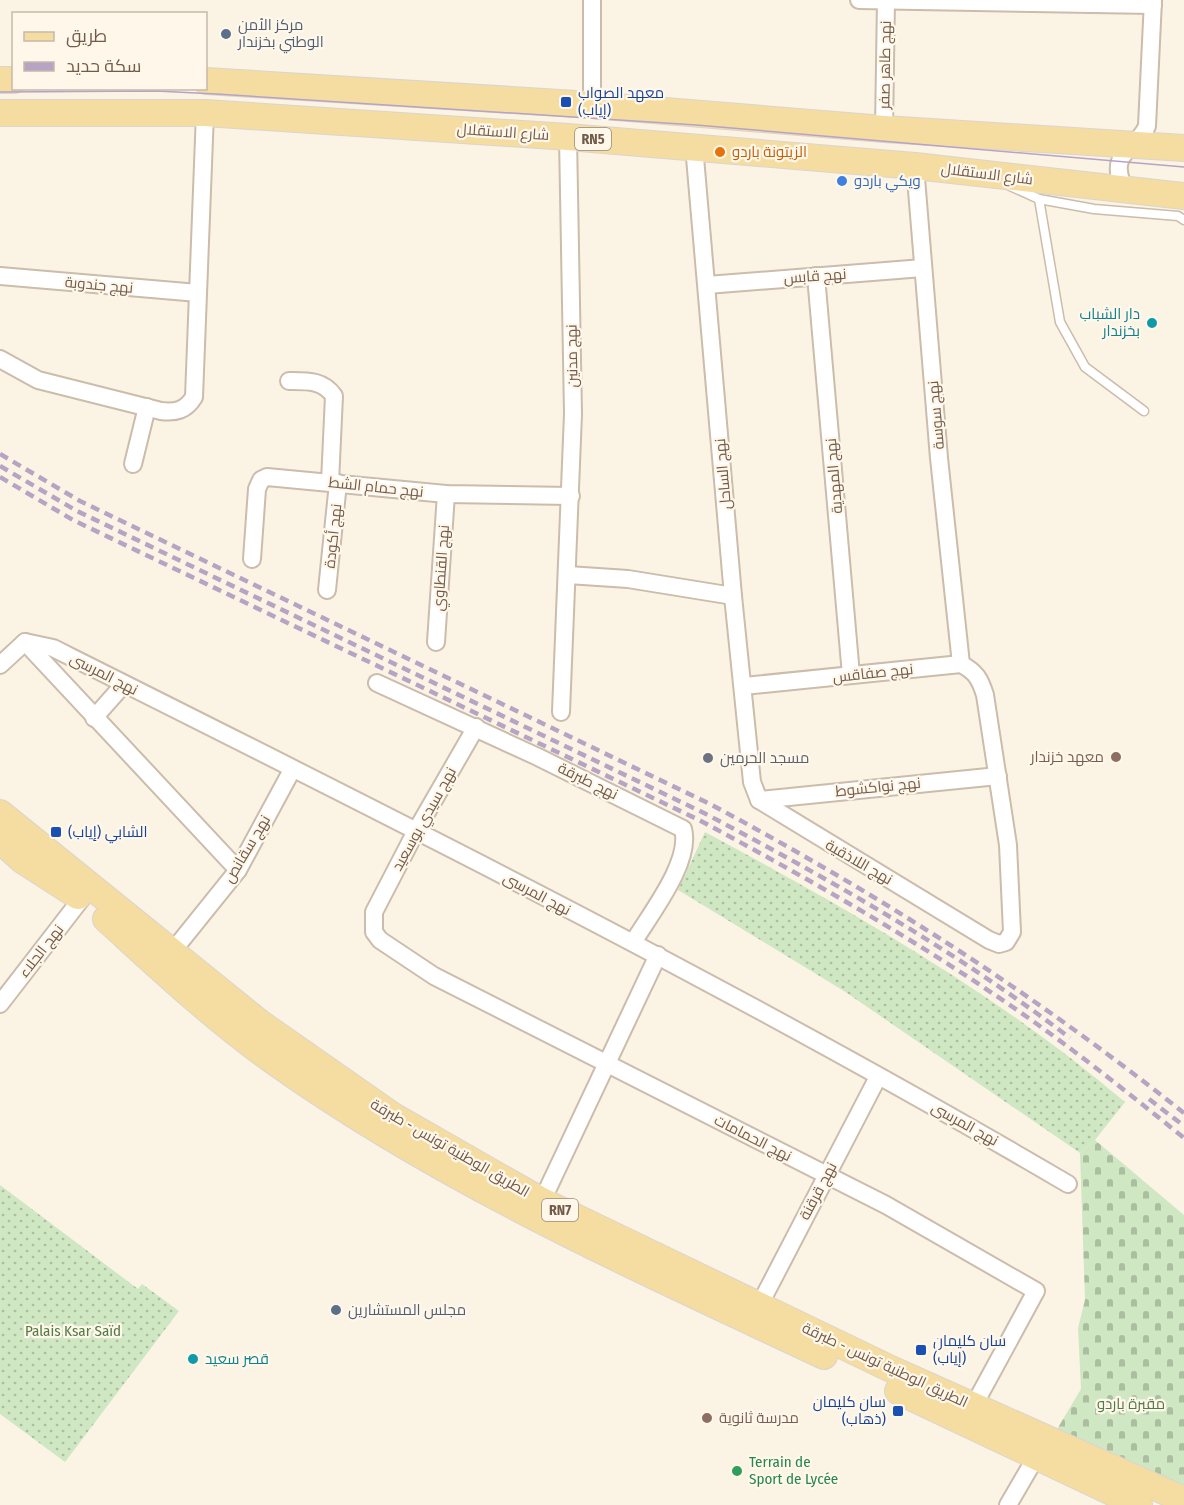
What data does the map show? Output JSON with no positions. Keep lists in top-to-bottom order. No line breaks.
{"streets":{"main road":["شارع الاستقلال","RN5","الطريق الوطنية تونس - طبرقة","RN7"],"street":["نهج طاهر صفر","نهج قابس","نهج جندوبة","نهج مدنين","نهج سوسة","نهج الساحل","نهج المهدية","نهج حمام الشط","نهج أكودة","نهج القنطاوي","نهج صفاقس","نهج المرسى","نهج طبرقة","نهج نواكشوط","نهج سيدي بوسعيد","نهج سقانص","نهج اللاذقية","نهج الجلاء","نهج الحمامات","نهج قرقنة"]},"crossings":[["نهج طاهر صفر","RN5"],["شارع الاستقلال","نهج مدنين"],["شارع الاستقلال","نهج سوسة"],["شارع الاستقلال","نهج الساحل"],["نهج قابس","نهج سوسة"],["نهج قابس","نهج الساحل"],["نهج قابس","نهج المهدية"],["نهج مدنين","نهج حمام الشط"],["نهج سوسة","نهج صفاقس"],["نهج الساحل","نهج صفاقس"],["نهج الساحل","نهج نواكشوط"],["نهج الساحل","نهج اللاذقية"],["نهج المهدية","نهج صفاقس"],["نهج حمام الشط","نهج أكودة"],["نهج حمام الشط","نهج القنطاوي"],["نهج المرسى","نهج طبرقة"],["نهج المرسى","نهج سيدي بوسعيد"],["نهج المرسى","نهج سقانص"],["نهج المرسى","نهج قرقنة"],["نهج طبرقة","نهج سيدي بوسعيد"],["نهج نواكشوط","نهج اللاذقية"],["نهج سيدي بوسعيد","نهج الحمامات"],["نهج سقانص","الطريق الوطنية تونس - طبرقة"],["نهج الجلاء","الطريق الوطنية تونس - طبرقة"],["نهج الحمامات","الطريق الوطنية تونس - طبرقة"],["نهج الحمامات","نهج قرقنة"],["الطريق الوطنية تونس - طبرقة","نهج قرقنة"]],"parks":["Palais Ksar Saïd","مقبرة باردو"],"places":{"other":["مركز الأمن الوطني بخزندار","الزيتونة باردو","ويكي باردو","دار الشباب بخزندار","معهد خزندار","مسجد الحرمين","مجلس المستشارين","قصر سعيد","مدرسة ثانوية","Terrain de Sport de Lycée"],"transit":["معهد الصواب (إياب)","الشابي (إياب)","سان كليمان (إياب)","سان كليمان (ذهاب)"]},"legend":["طريق","سكة حديد"]}
